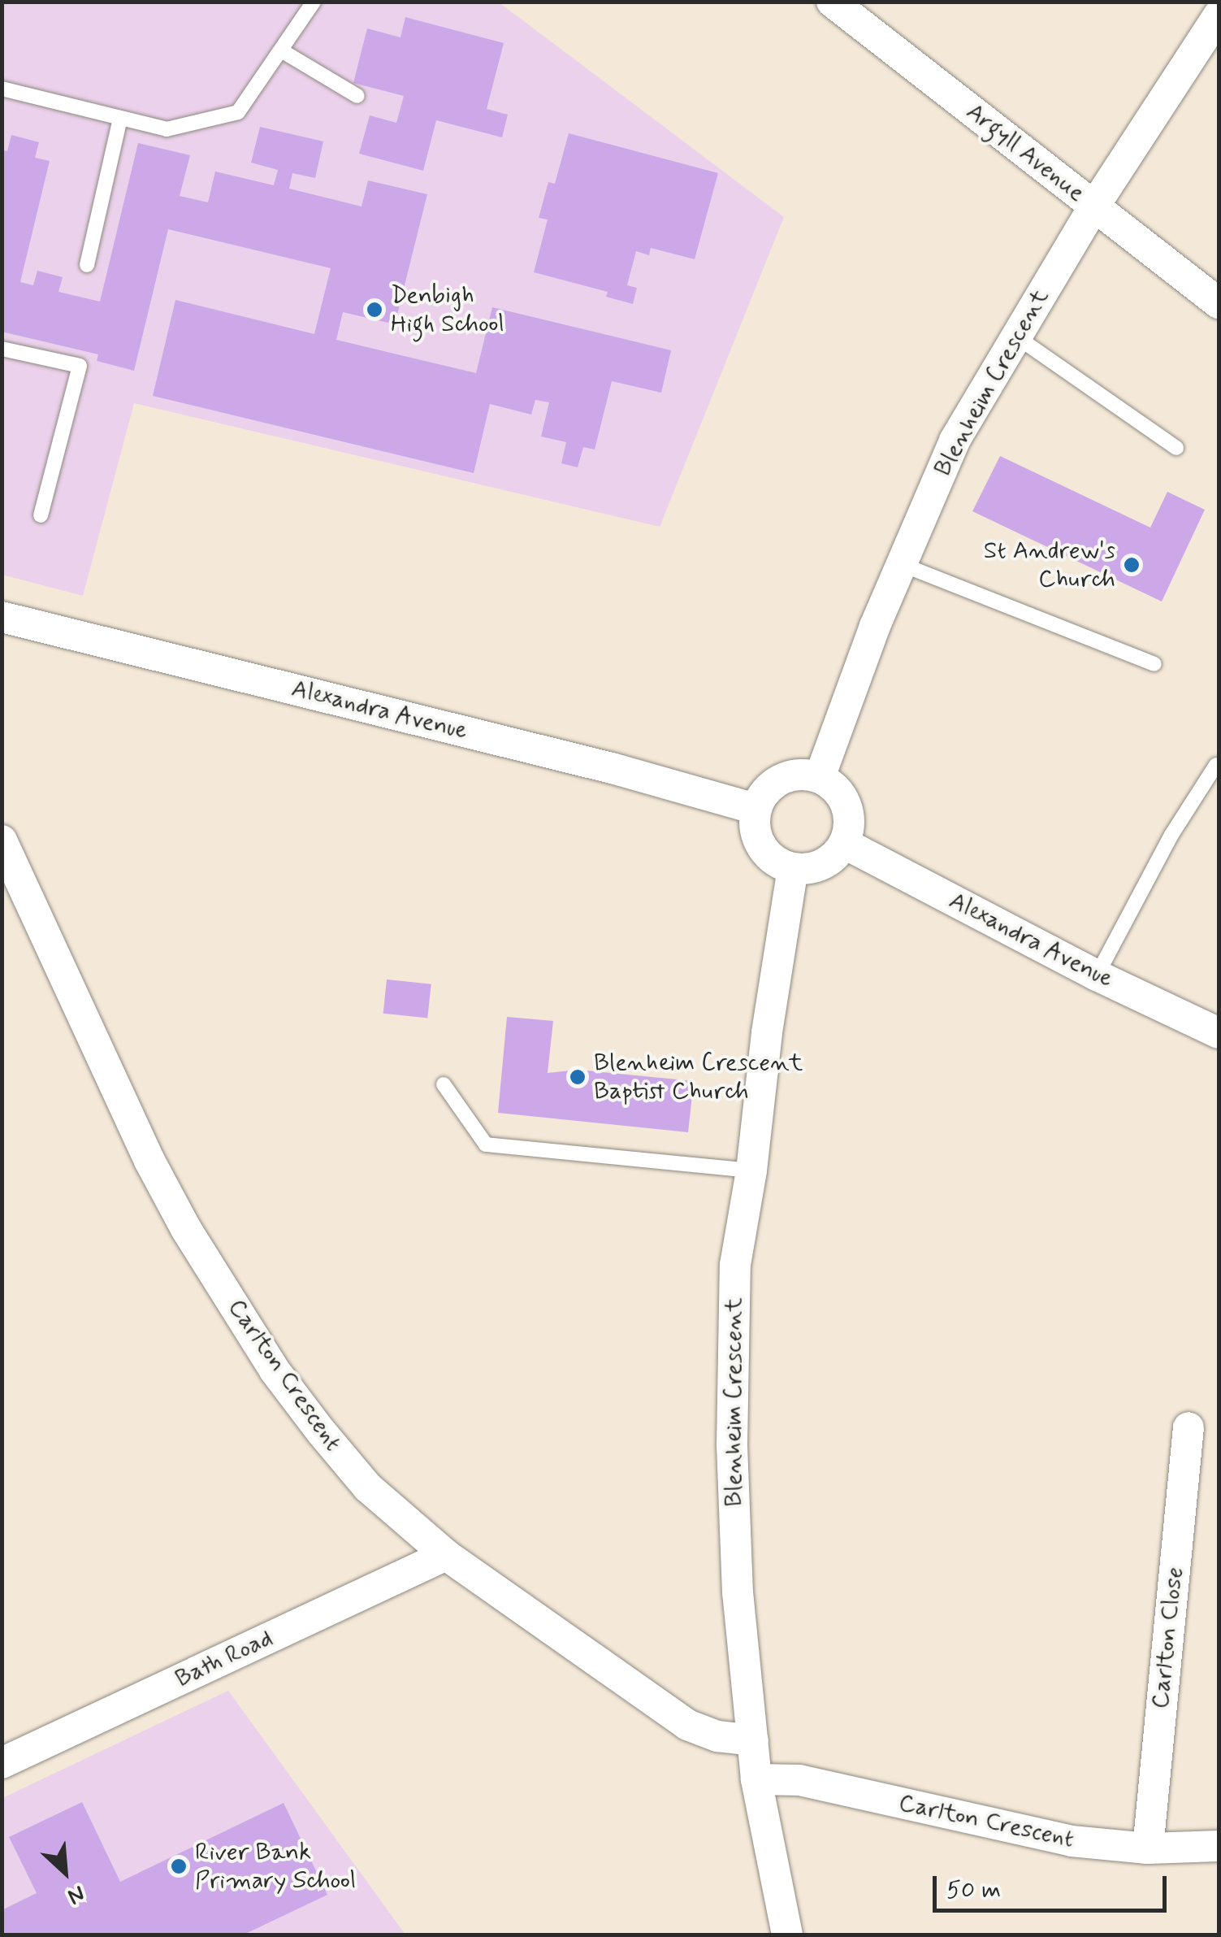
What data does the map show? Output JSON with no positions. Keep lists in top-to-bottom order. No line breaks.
{"streets":{"street":["Argyll Avenue","Blenheim Crescent","Alexandra Avenue","Carlton Crescent","Carlton Close","Bath Road"]},"crossings":[["Argyll Avenue","Blenheim Crescent"],["Blenheim Crescent","Alexandra Avenue"],["Blenheim Crescent","Carlton Crescent"],["Carlton Crescent","Carlton Close"],["Carlton Crescent","Bath Road"]],"places":["Denbigh High School","St Andrew's Church","Blenheim Crescent Baptist Church","River Bank Primary School"],"scale_bar":"50 m","north":"bottom right"}
